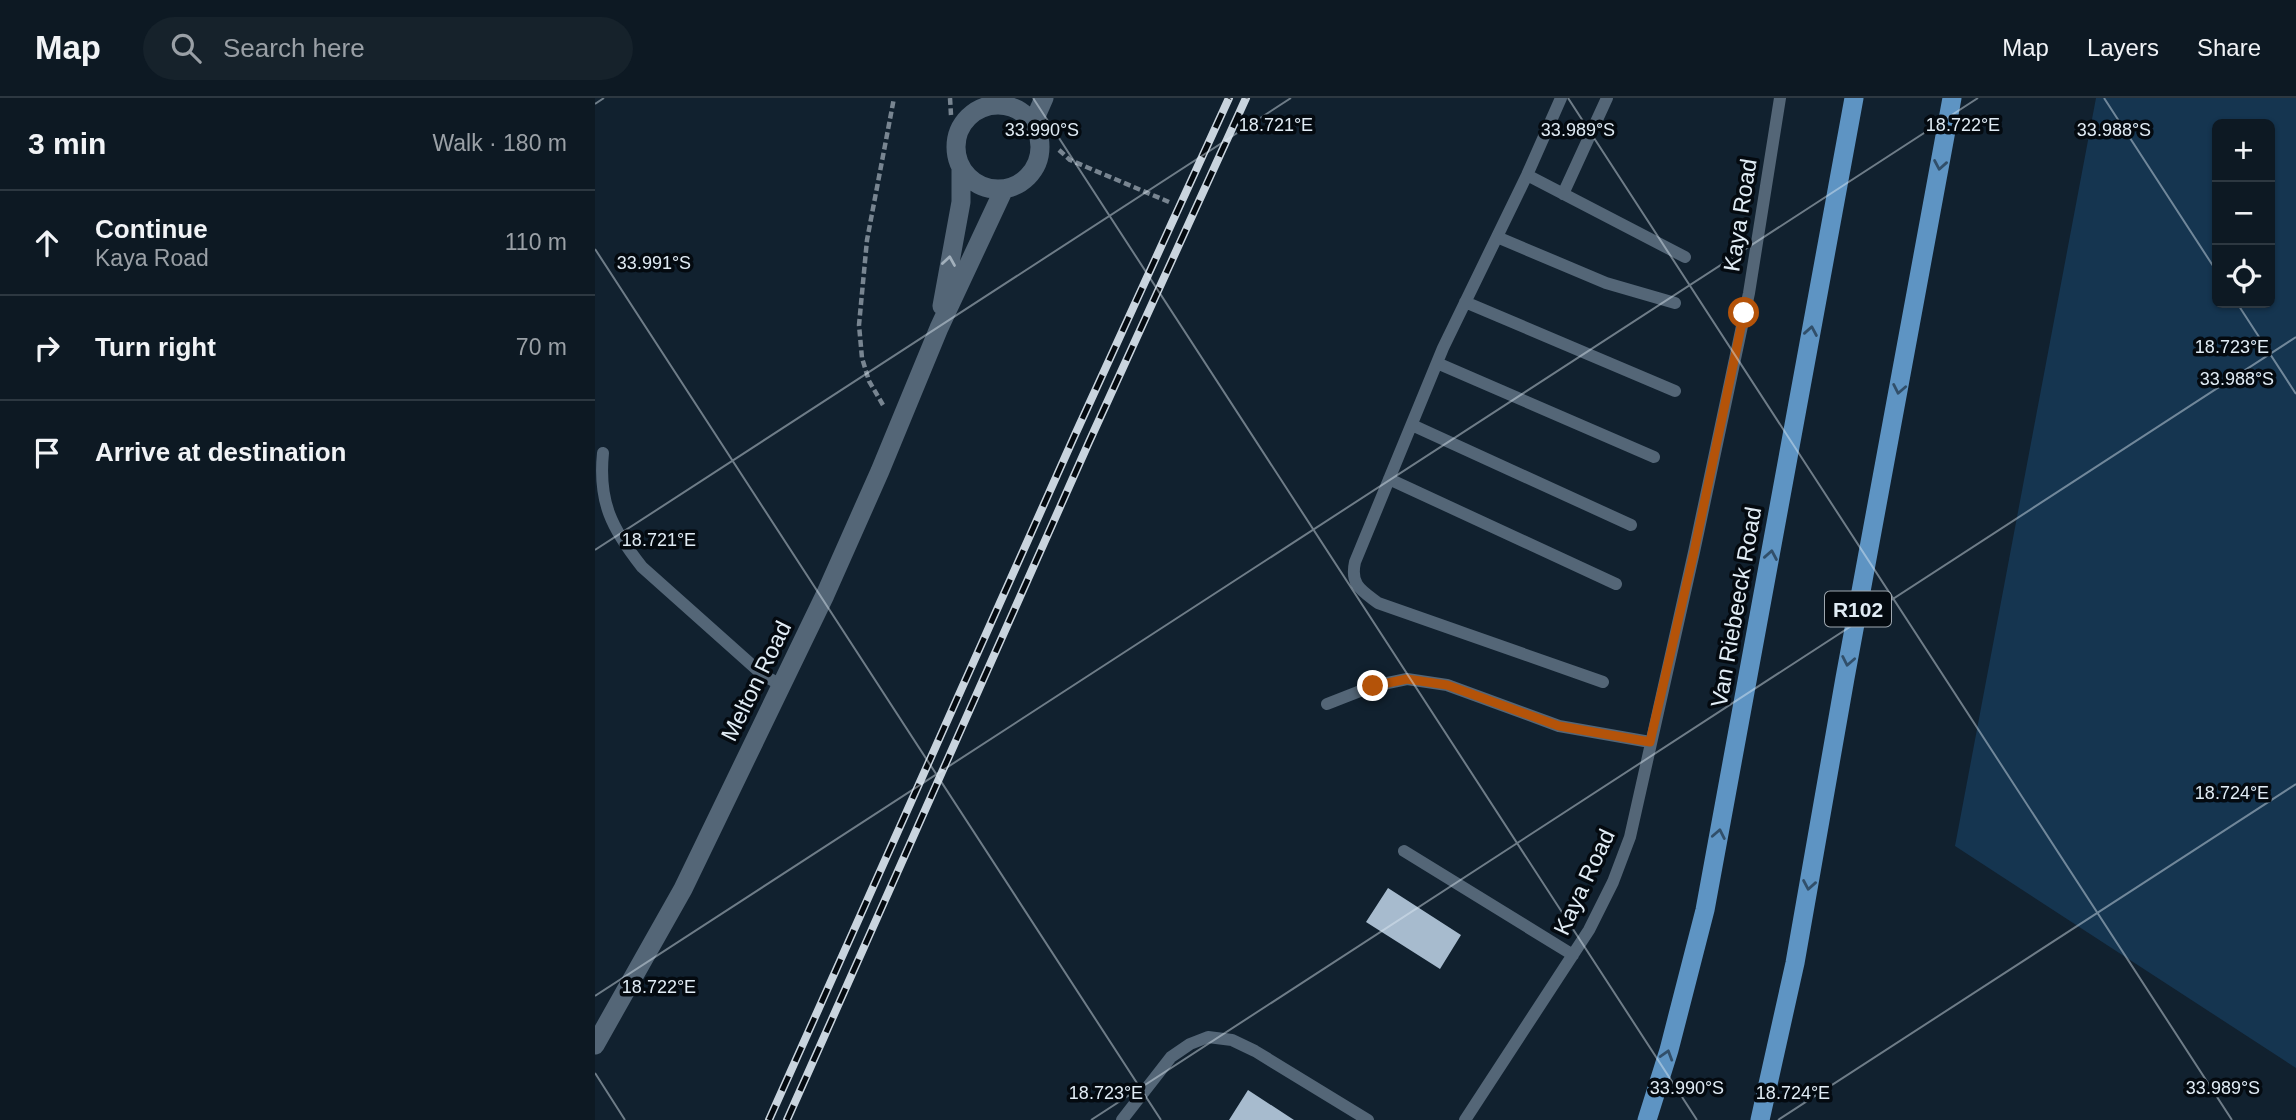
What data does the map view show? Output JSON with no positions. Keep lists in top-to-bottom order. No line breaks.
{"streets":{"main road":["Van Riebeeck Road","R102"],"street":["Melton Road"],"lane":["Kaya Road"]},"page":{"header":"Map","search":"Search here","nav":["Map","Layers","Share"],"heading":["3 min","Walk · 180 m"],"map_buttons":["+","−"],"list":[["Continue","Kaya Road","110 m"],["Turn right","70 m"],"Arrive at destination"]},"coordinates":["18.721°E","18.722°E","33.990°S","33.989°S","33.988°S","33.991°S","18.723°E","18.724°E"]}
